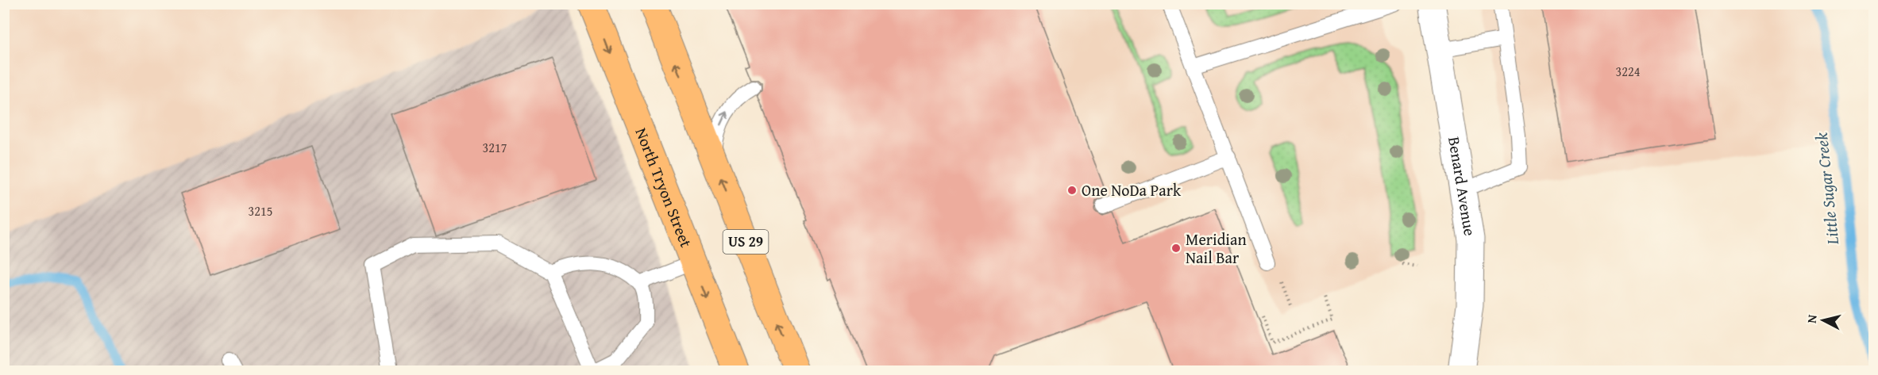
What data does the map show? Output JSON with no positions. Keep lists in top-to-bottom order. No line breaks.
{"streets":{"main road":["North Tryon Street","US 29"],"street":["Benard Avenue"]},"water":["Little Sugar Creek"],"places":["One NoDa Park","Meridian Nail Bar"],"house_numbers":["3224","3217","3215"],"north":"left"}
